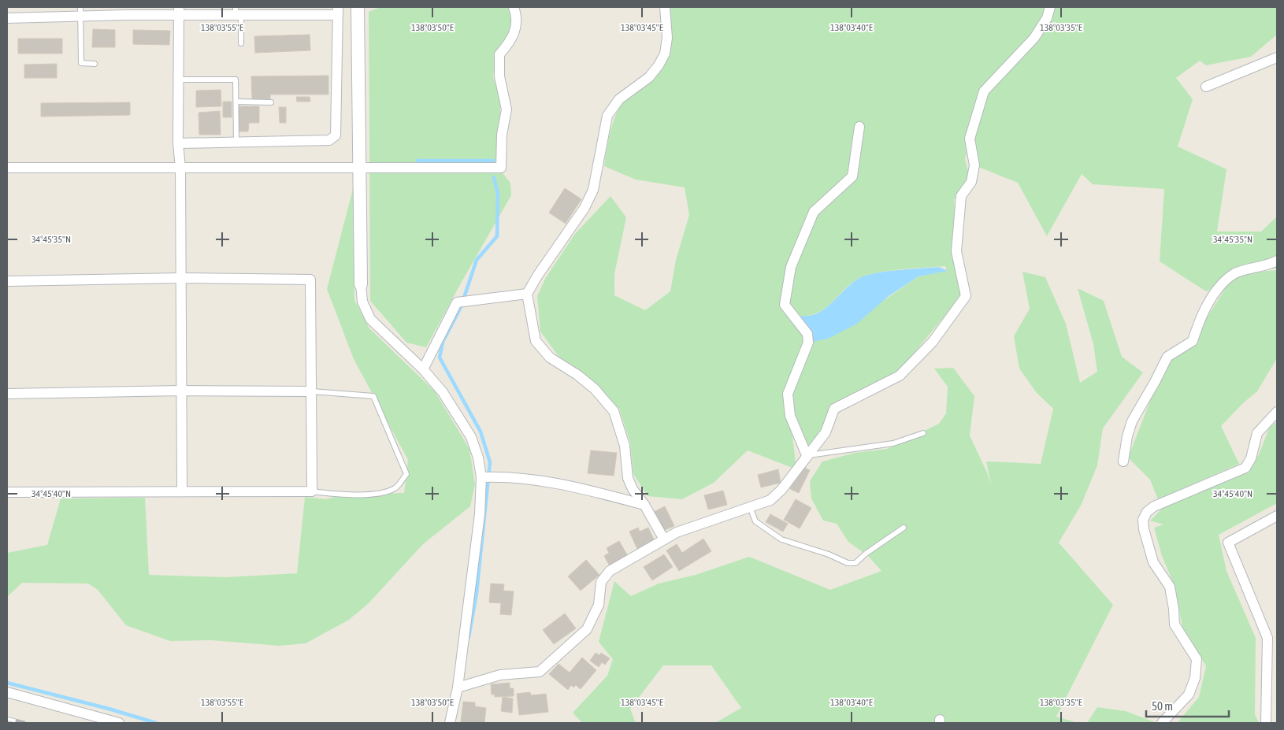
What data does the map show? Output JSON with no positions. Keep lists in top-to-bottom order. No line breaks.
{"scale_bar":"50 m","coordinates":["138°03'55\"E","138°03'50\"E","138°03'45\"E","138°03'40\"E","138°03'35\"E","34°45'35\"N","34°45'40\"N"]}
